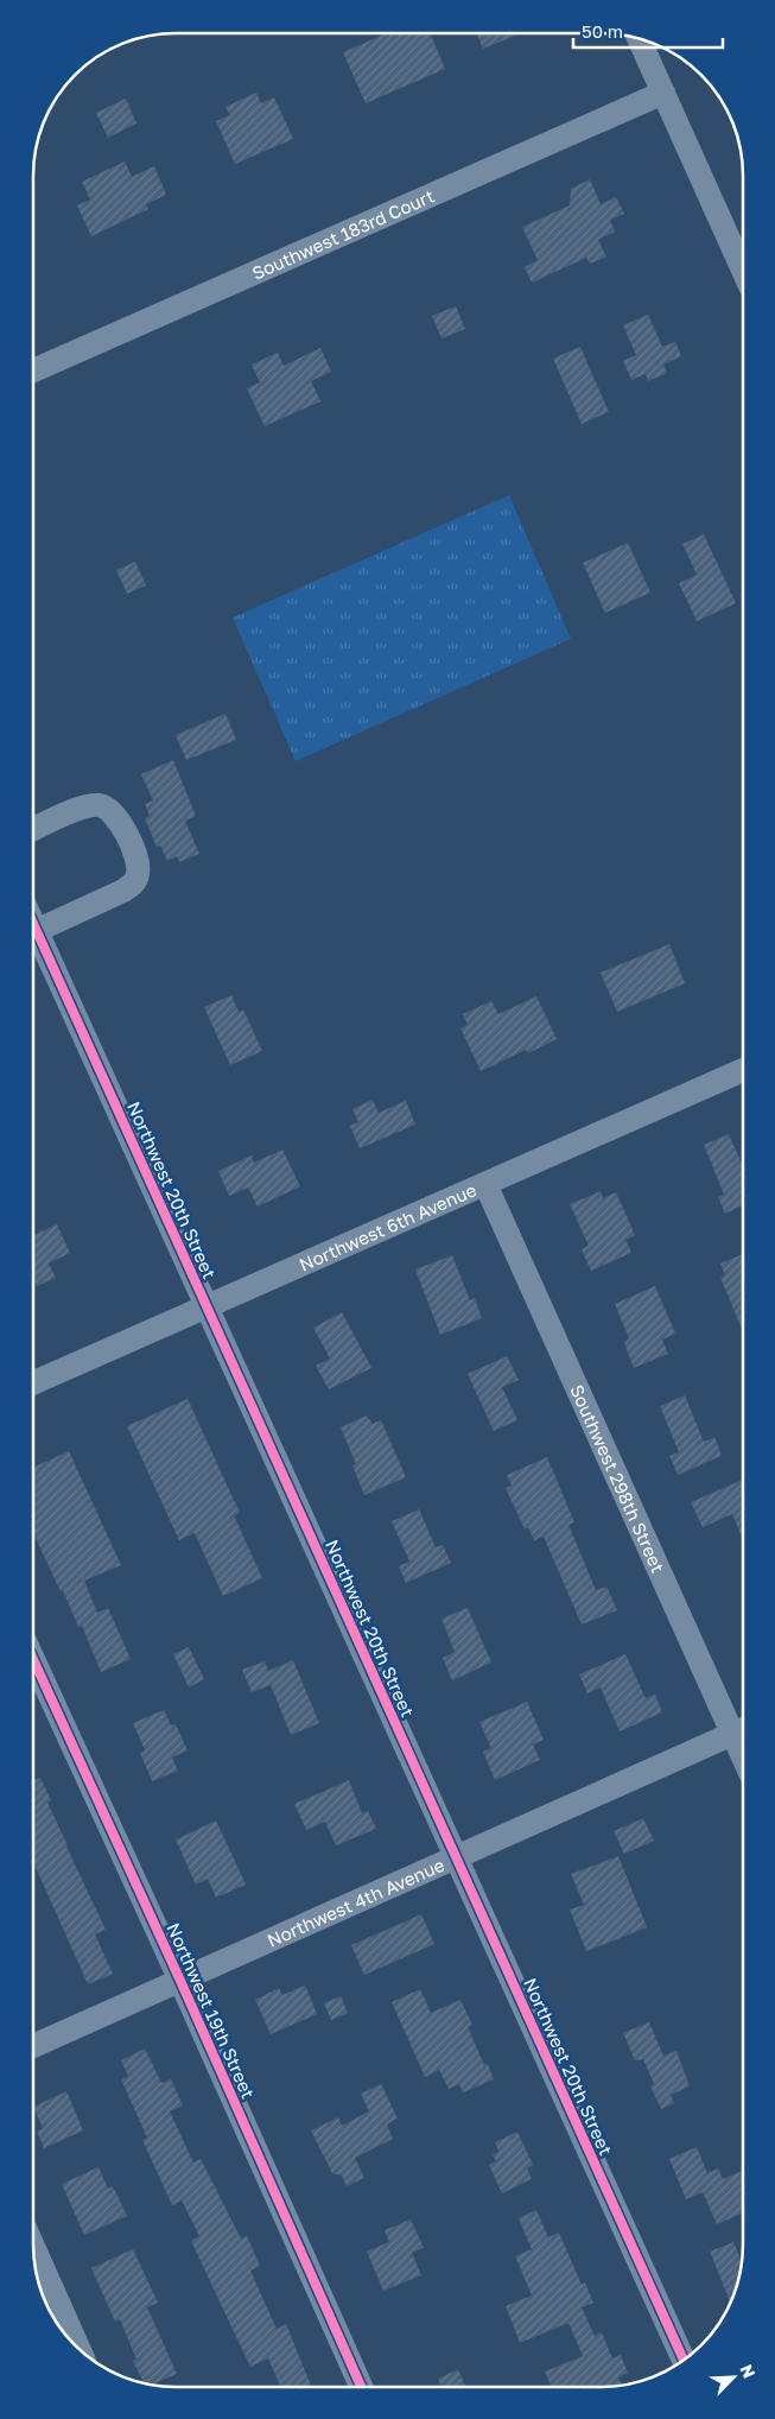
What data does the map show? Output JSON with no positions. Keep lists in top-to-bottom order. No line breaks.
{"streets":{"street":["Southwest 183rd Court","Northwest 20th Street","Northwest 6th Avenue","Southwest 298th Street","Northwest 4th Avenue","Northwest 19th Street"]},"crossings":[["Northwest 20th Street","Northwest 6th Avenue"],["Northwest 20th Street","Northwest 4th Avenue"],["Northwest 6th Avenue","Southwest 298th Street"],["Northwest 4th Avenue","Northwest 19th Street"]],"scale_bar":"50 m","north":"top right"}
